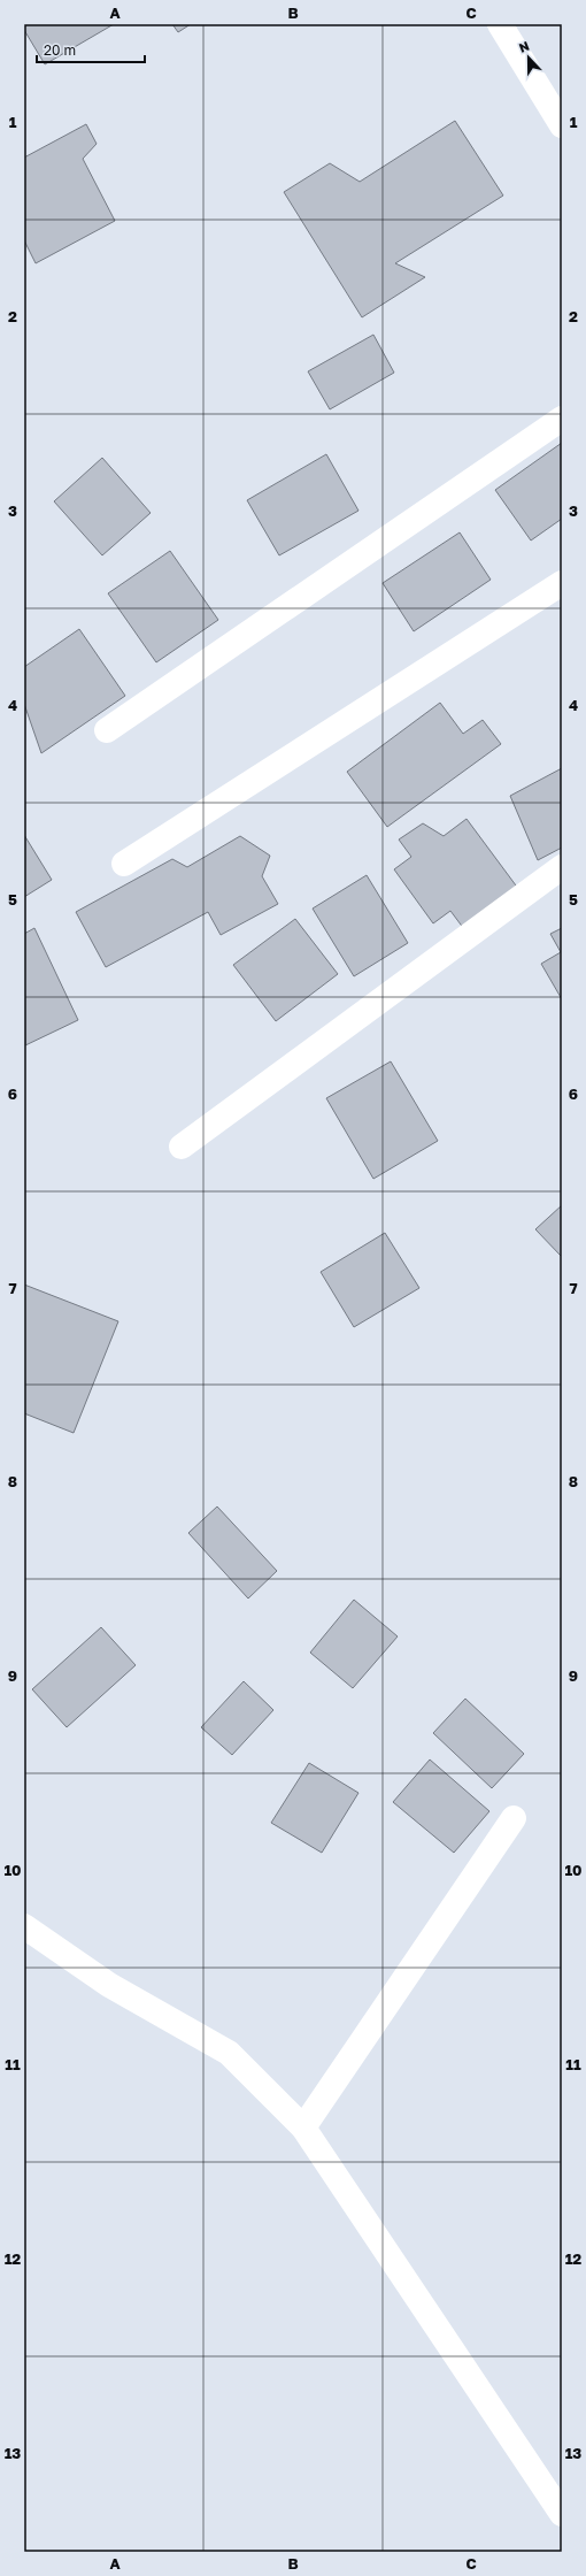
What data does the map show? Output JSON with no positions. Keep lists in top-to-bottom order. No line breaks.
{"scale_bar":"20 m","north":"top","grid":{"columns":["A","B","C"],"rows":["1","2","3","4","5","6","7","8","9","10","11","12","13"]}}
